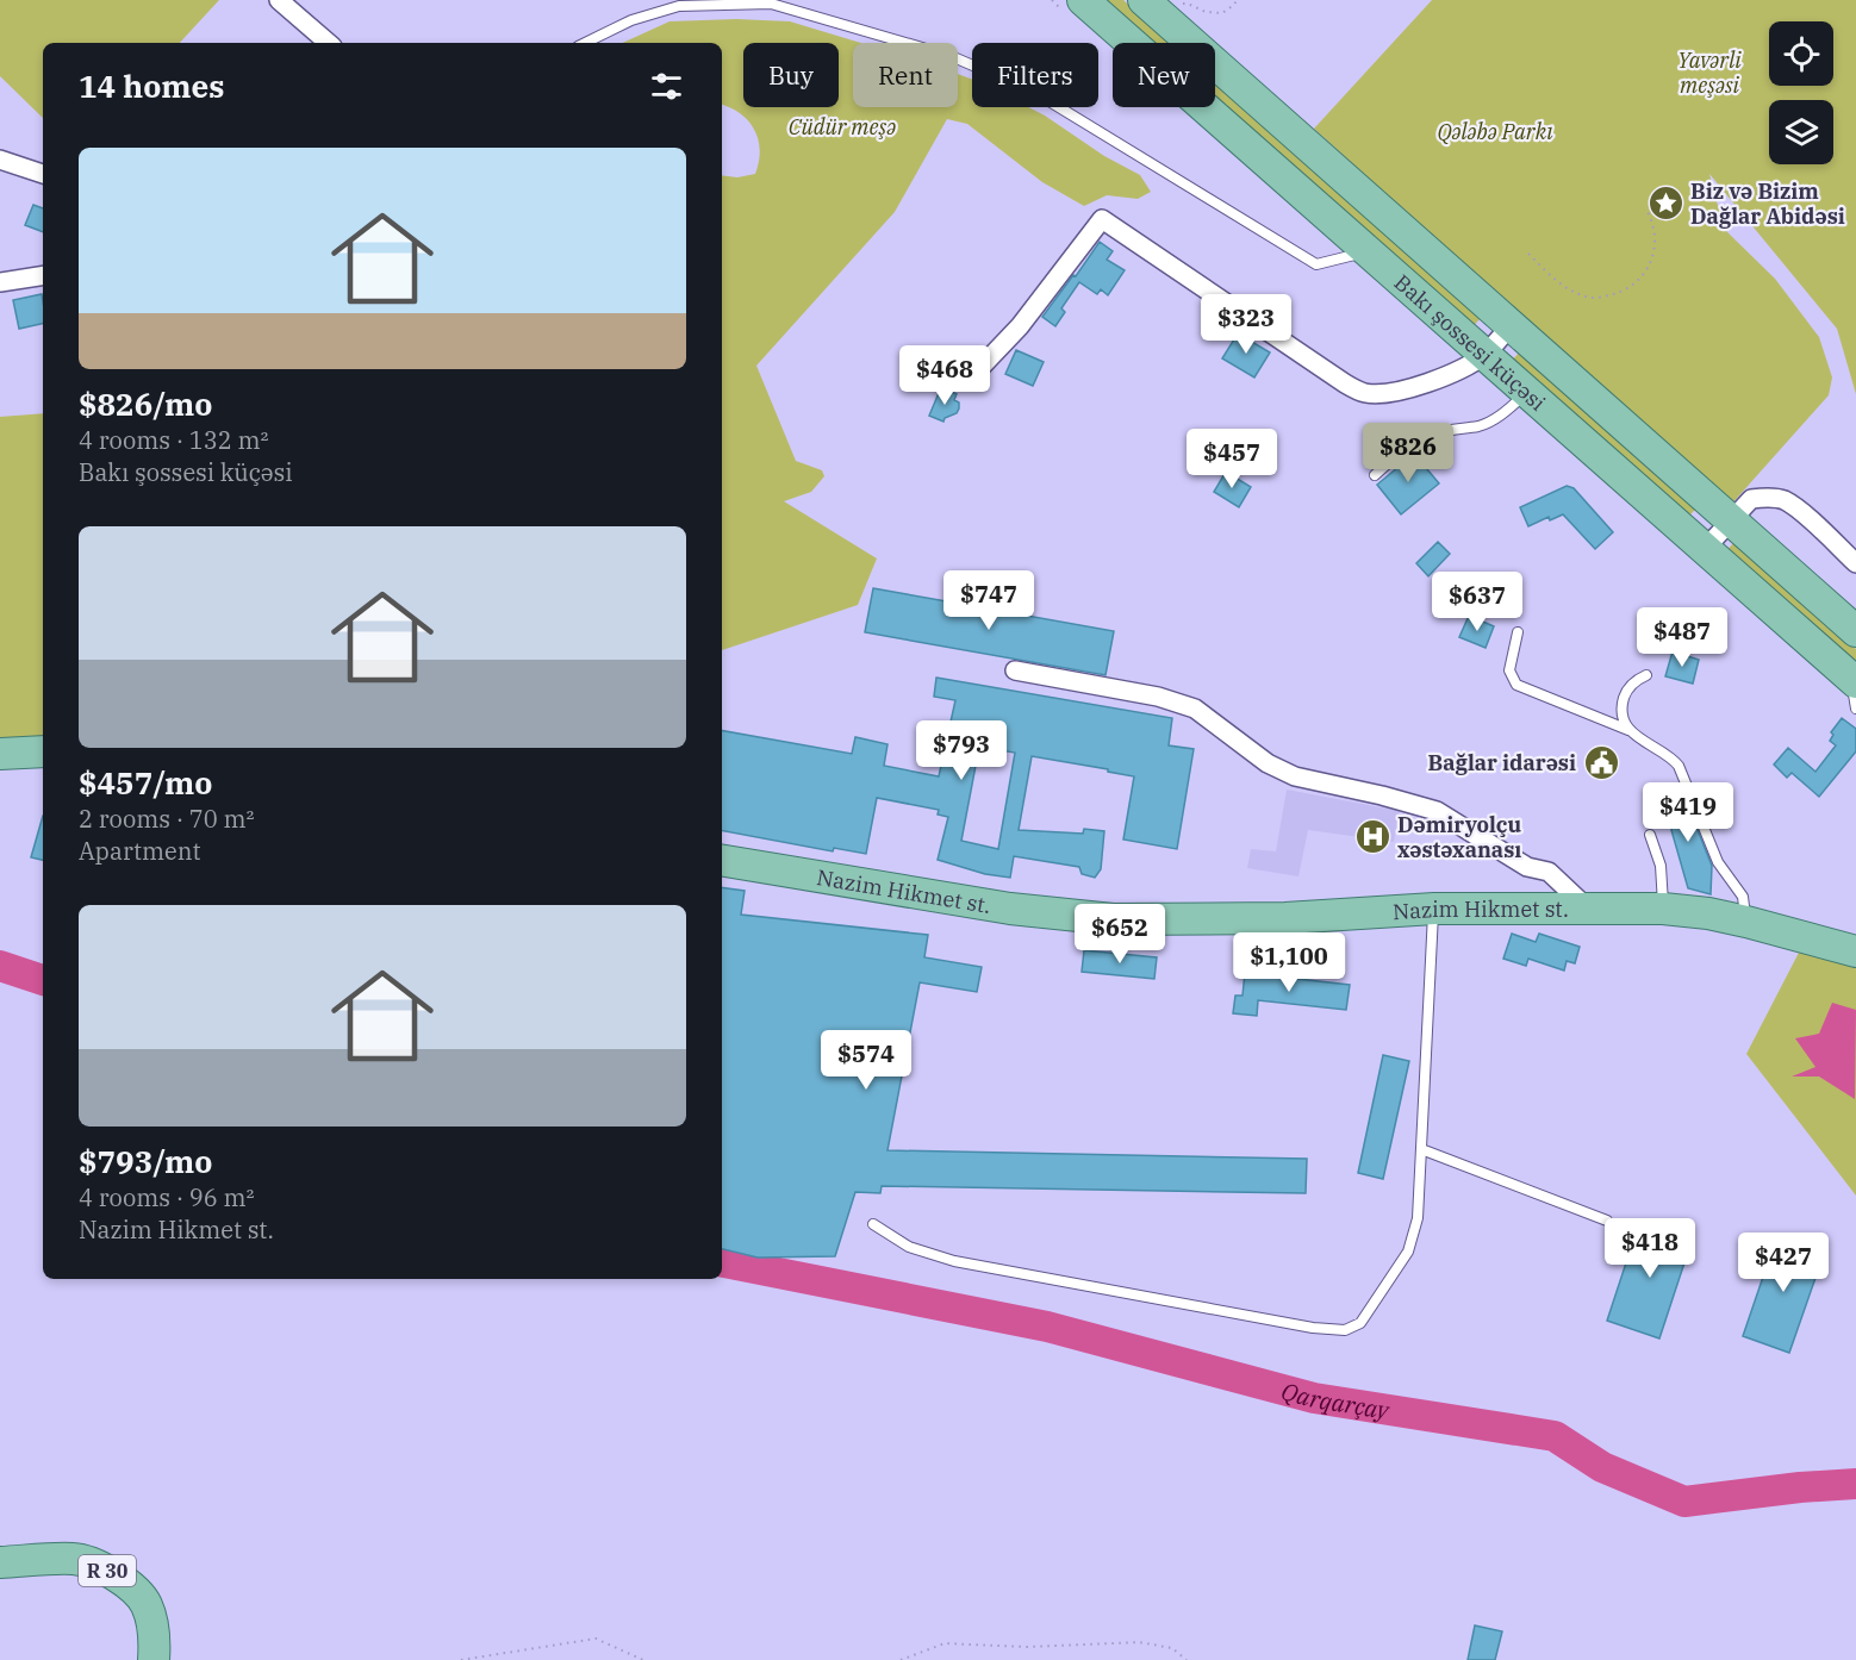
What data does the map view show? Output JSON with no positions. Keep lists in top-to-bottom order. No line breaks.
{"streets":{"main road":["Bakı şossesi küçəsi","Nazim Hikmet st.","R 30"]},"water":["Qarqarçay"],"parks":["Yavərli meşəsi","Cüdür meşə","Qələbə Parkı"],"places":{"place":["Biz və Bizim Dağlar Abidəsi"],"public building":["Bağlar idarəsi"],"hospital":["Dəmiryolçu xəstəxanası"]},"page":{"chip":["Buy","Rent","Filters","New"],"heading":"14 homes","list":[{"name":"$826/mo","note":"4 rooms · 132 m² · Bakı şossesi küçəsi"},{"name":"$457/mo","note":"2 rooms · 70 m² · Apartment"},{"name":"$793/mo","note":"4 rooms · 96 m² · Nazim Hikmet st."}],"price":["$323","$468","$826","$457","$747","$637","$487","$793","$419","$652","$1,100","$574","$418","$427"]}}
